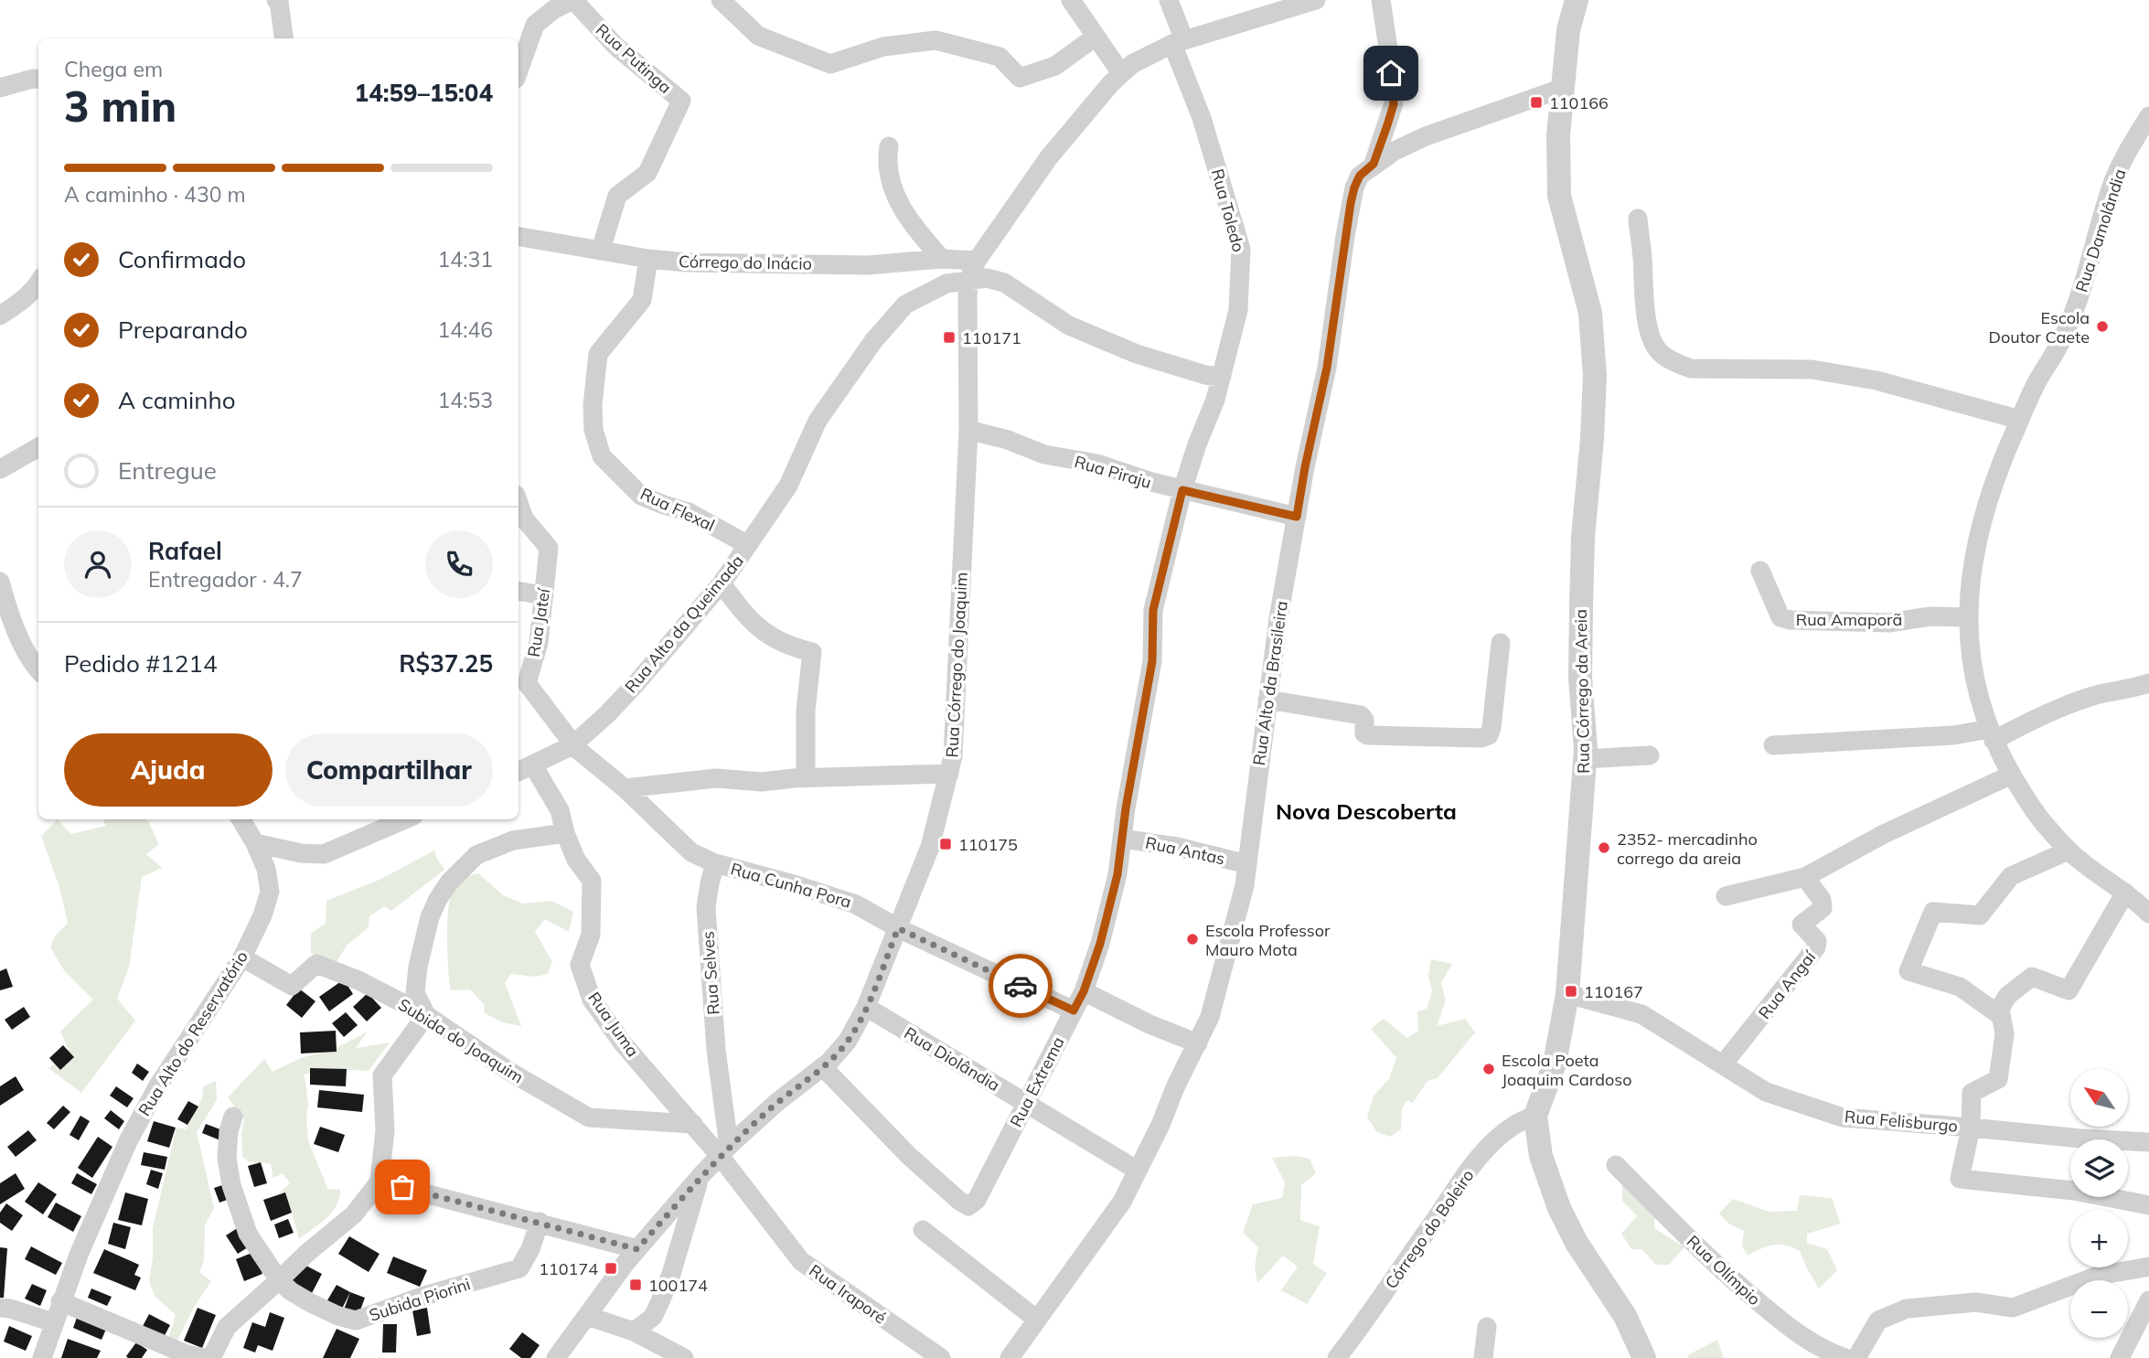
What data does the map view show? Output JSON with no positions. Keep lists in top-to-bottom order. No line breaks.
{"streets":{"street":["Rua Putinga","Rua Toledo","Rua Damolândia","Córrego do Inácio","Rua Piraju","Rua Flexal","Rua Amaporã","Rua Jateí","Rua Alto da Queimada","Rua Córrego do Joaquim","Rua Alto da Brasileira","Rua Córrego da Areia","Rua Antas","Rua Cunha Pora","Rua Selves","Rua Angaí","Rua Juma","Rua Alto do Reservatório","Subida do Joaquim","Rua Diolândia","Rua Extrema","Rua Felisburgo","Córrego do Boleiro","Rua Olímpio","Rua Iraporé","Subida Piorini"]},"crossings":[["Rua Putinga","Córrego do Inácio"],["Rua Toledo","Rua Piraju"],["Rua Toledo","Rua Córrego do Joaquim"],["Rua Toledo","Rua Extrema"],["Rua Damolândia","Rua Amaporã"],["Córrego do Inácio","Rua Flexal"],["Córrego do Inácio","Rua Córrego do Joaquim"],["Rua Piraju","Rua Córrego do Joaquim"],["Rua Piraju","Rua Alto da Brasileira"],["Rua Piraju","Rua Extrema"],["Rua Flexal","Rua Alto da Queimada"],["Rua Jateí","Rua Alto da Queimada"],["Rua Jateí","Rua Cunha Pora"],["Rua Alto da Queimada","Rua Córrego do Joaquim"],["Rua Alto da Queimada","Rua Juma"],["Rua Córrego do Joaquim","Rua Cunha Pora"],["Rua Córrego do Joaquim","Rua Selves"],["Rua Córrego do Joaquim","Rua Juma"],["Rua Córrego do Joaquim","Rua Diolândia"],["Rua Córrego do Joaquim","Rua Extrema"],["Rua Córrego do Joaquim","Rua Iraporé"],["Rua Alto da Brasileira","Rua Córrego da Areia"],["Rua Alto da Brasileira","Rua Antas"],["Rua Alto da Brasileira","Rua Diolândia"],["Rua Córrego da Areia","Rua Felisburgo"],["Rua Córrego da Areia","Córrego do Boleiro"],["Rua Antas","Rua Extrema"],["Rua Cunha Pora","Rua Selves"],["Rua Cunha Pora","Rua Extrema"],["Rua Selves","Rua Juma"],["Rua Selves","Rua Iraporé"],["Rua Angaí","Rua Felisburgo"],["Rua Juma","Subida do Joaquim"],["Rua Juma","Rua Iraporé"],["Rua Alto do Reservatório","Subida do Joaquim"],["Rua Diolândia","Rua Extrema"]],"districts":["Nova Descoberta"],"places":{"transit":["110166","110171","110175","110167","110174","100174"],"other":["Escola Doutor Caete","2352- mercadinho corrego da areia","Escola Professor Mauro Mota","Escola Poeta Joaquim Cardoso"]},"north":"top left","page":{"heading":["3 min","Chega em","14:59–15:04"],"panel":["Rafael","Entregador · 4.7","Pedido #1214","R$37.25"],"bar":"A caminho · 430 m","list":[["Confirmado","14:31"],["Preparando","14:46"],["A caminho","14:53"],"Entregue"],"buttons":["Ajuda","Compartilhar"],"map_buttons":["+","−"]}}
